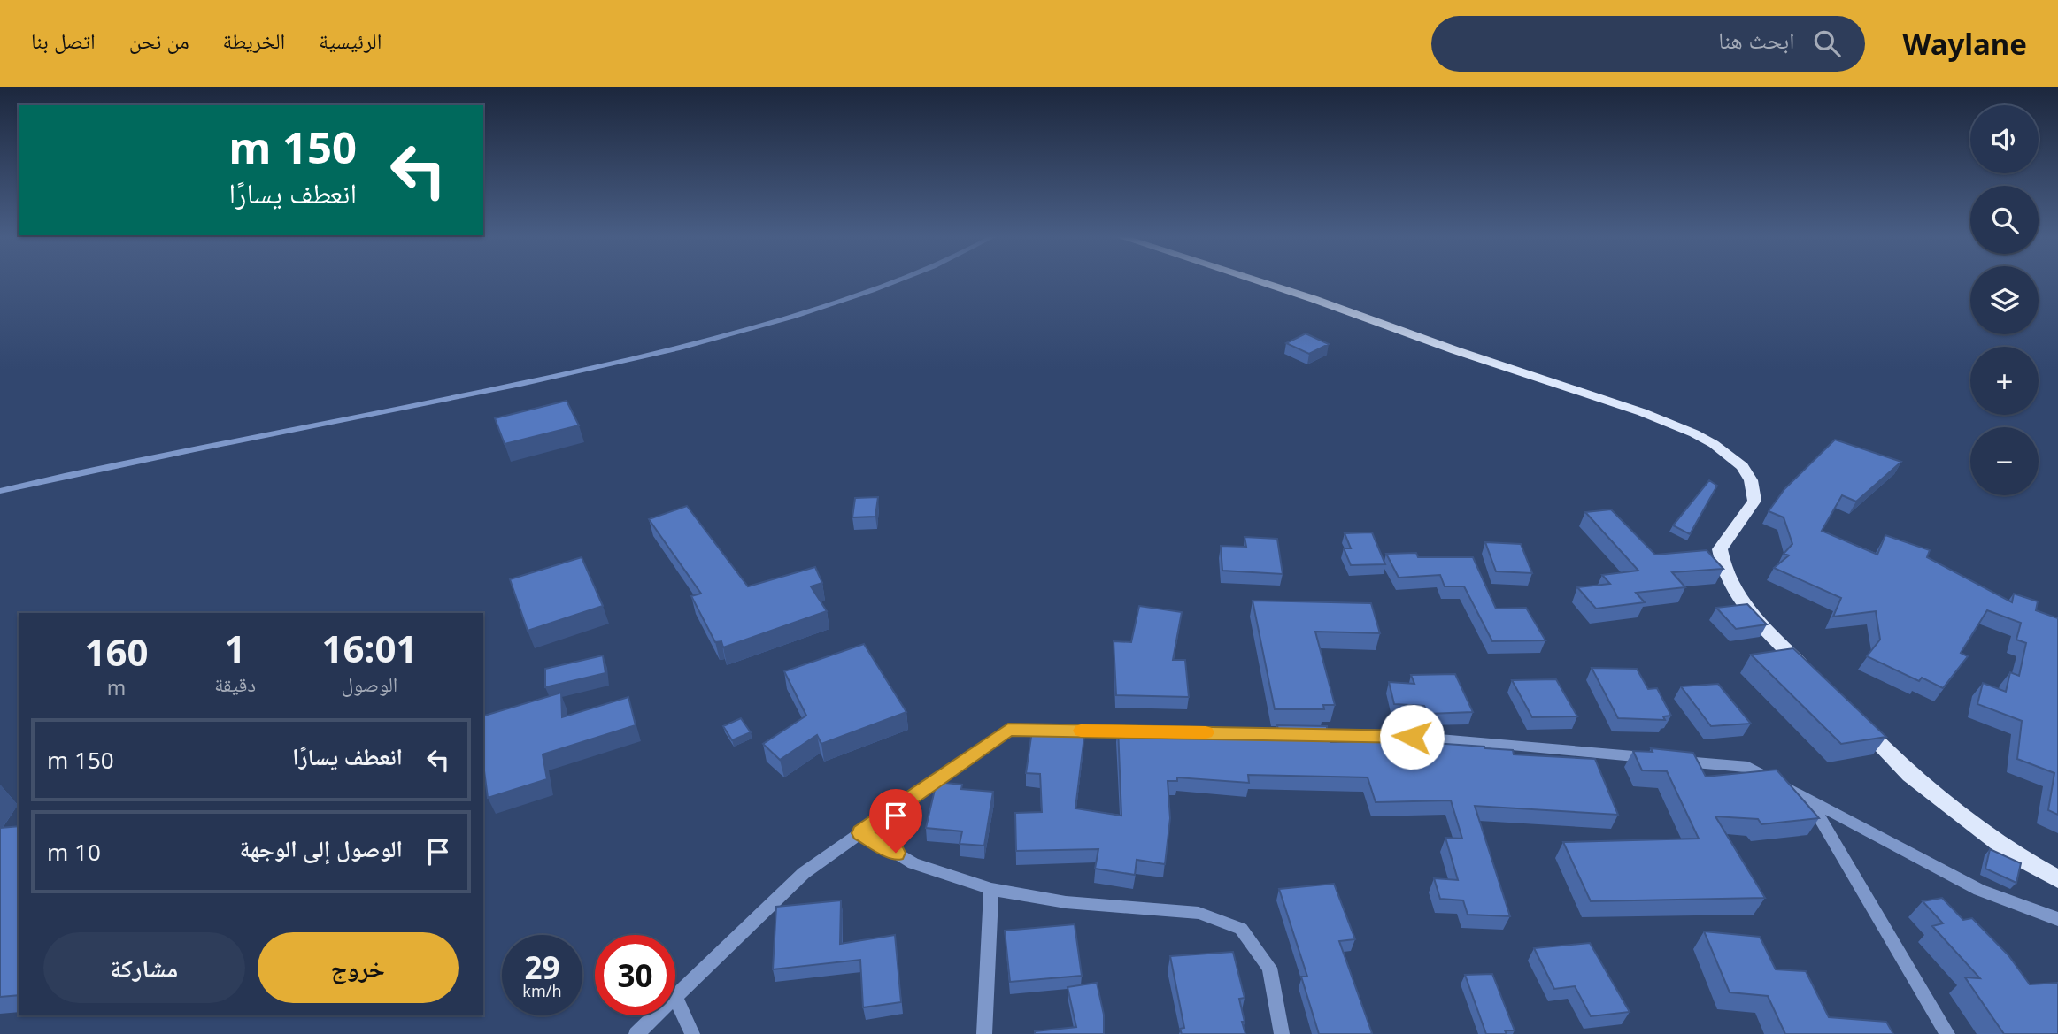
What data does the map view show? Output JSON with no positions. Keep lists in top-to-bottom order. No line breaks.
{"page":{"header":"Waylane","search":"ابحث هنا","nav":["الرئيسية","الخريطة","من نحن","اتصل بنا"],"map_buttons":["+","−"],"turn":["150 m","انعطف يسارًا"],"eta":["16:01","الوصول","1","دقيقة","160","m"],"list":[{"name":"انعطف يسارًا","value":"150 m"},{"name":"الوصول إلى الوجهة","value":"10 m"}],"buttons":["خروج","مشاركة"],"speed":"29 km/h","limit":"30"}}
